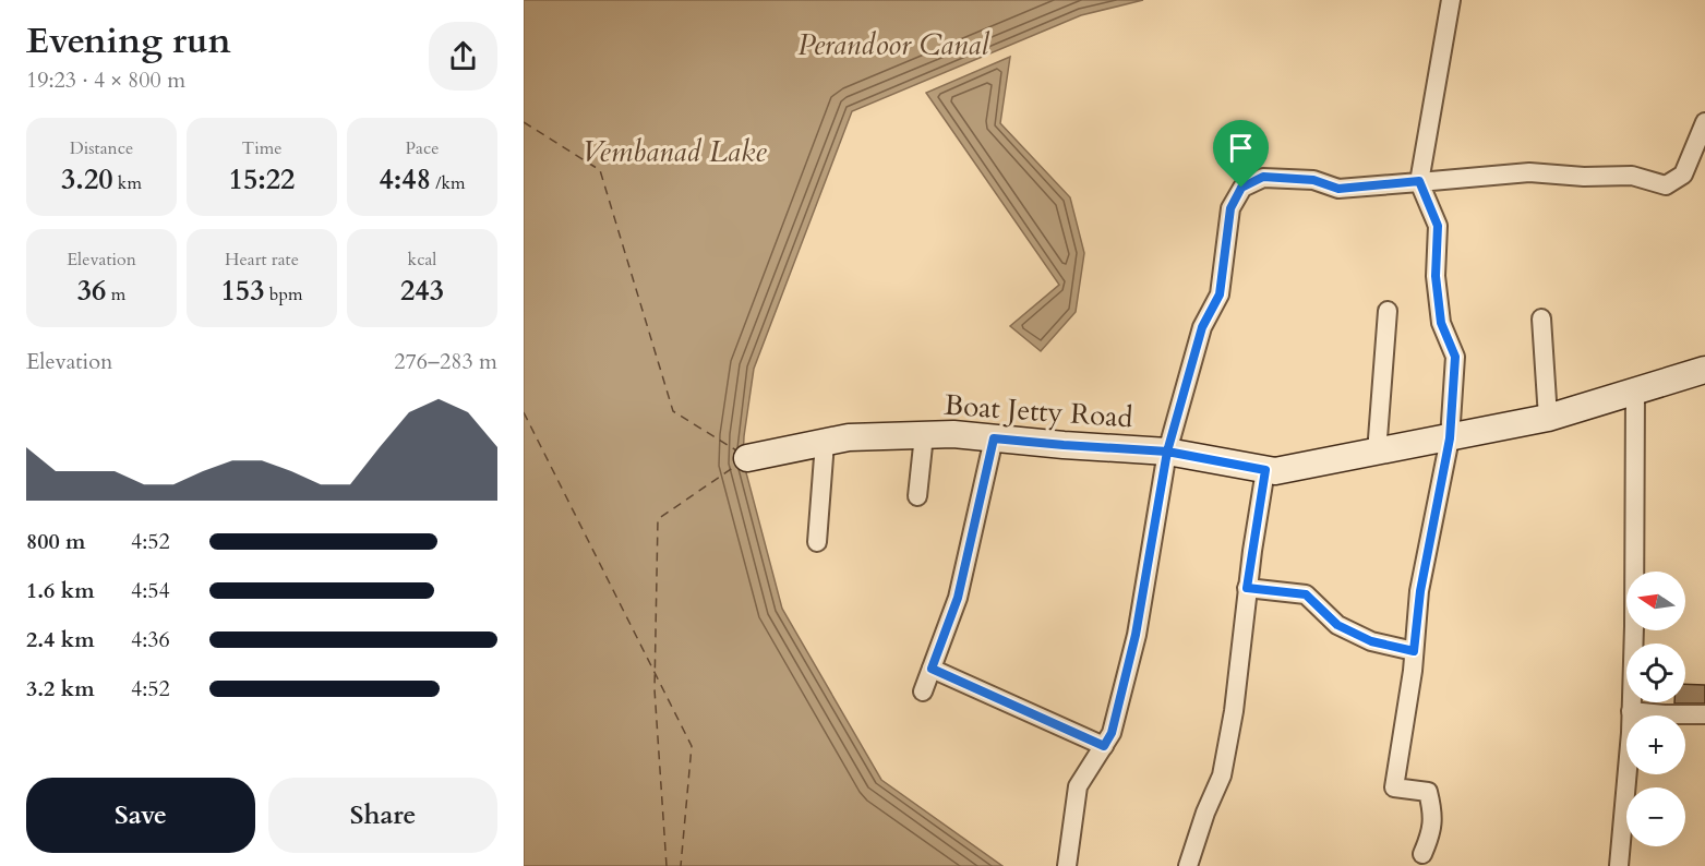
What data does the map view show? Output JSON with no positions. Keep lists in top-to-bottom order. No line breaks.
{"streets":{"street":["Boat Jetty Road"]},"water":["Perandoor Canal","Vembanad Lake"],"north":"left","page":{"heading":["Evening run","19:23 · 4 × 800 m"],"stats":[["Distance","3.20 km"],["Time","15:22"],["Pace","4:48 /km"],["Elevation","36 m"],["Heart rate","153 bpm"],["kcal","243"]],"chart":["Elevation","276–283 m"],"list":[{"name":"800 m","note":"4:52"},{"name":"1.6 km","note":"4:54"},{"name":"2.4 km","note":"4:36"},{"name":"3.2 km","note":"4:52"}],"map_buttons":["+","−"],"buttons":["Save","Share"]}}
